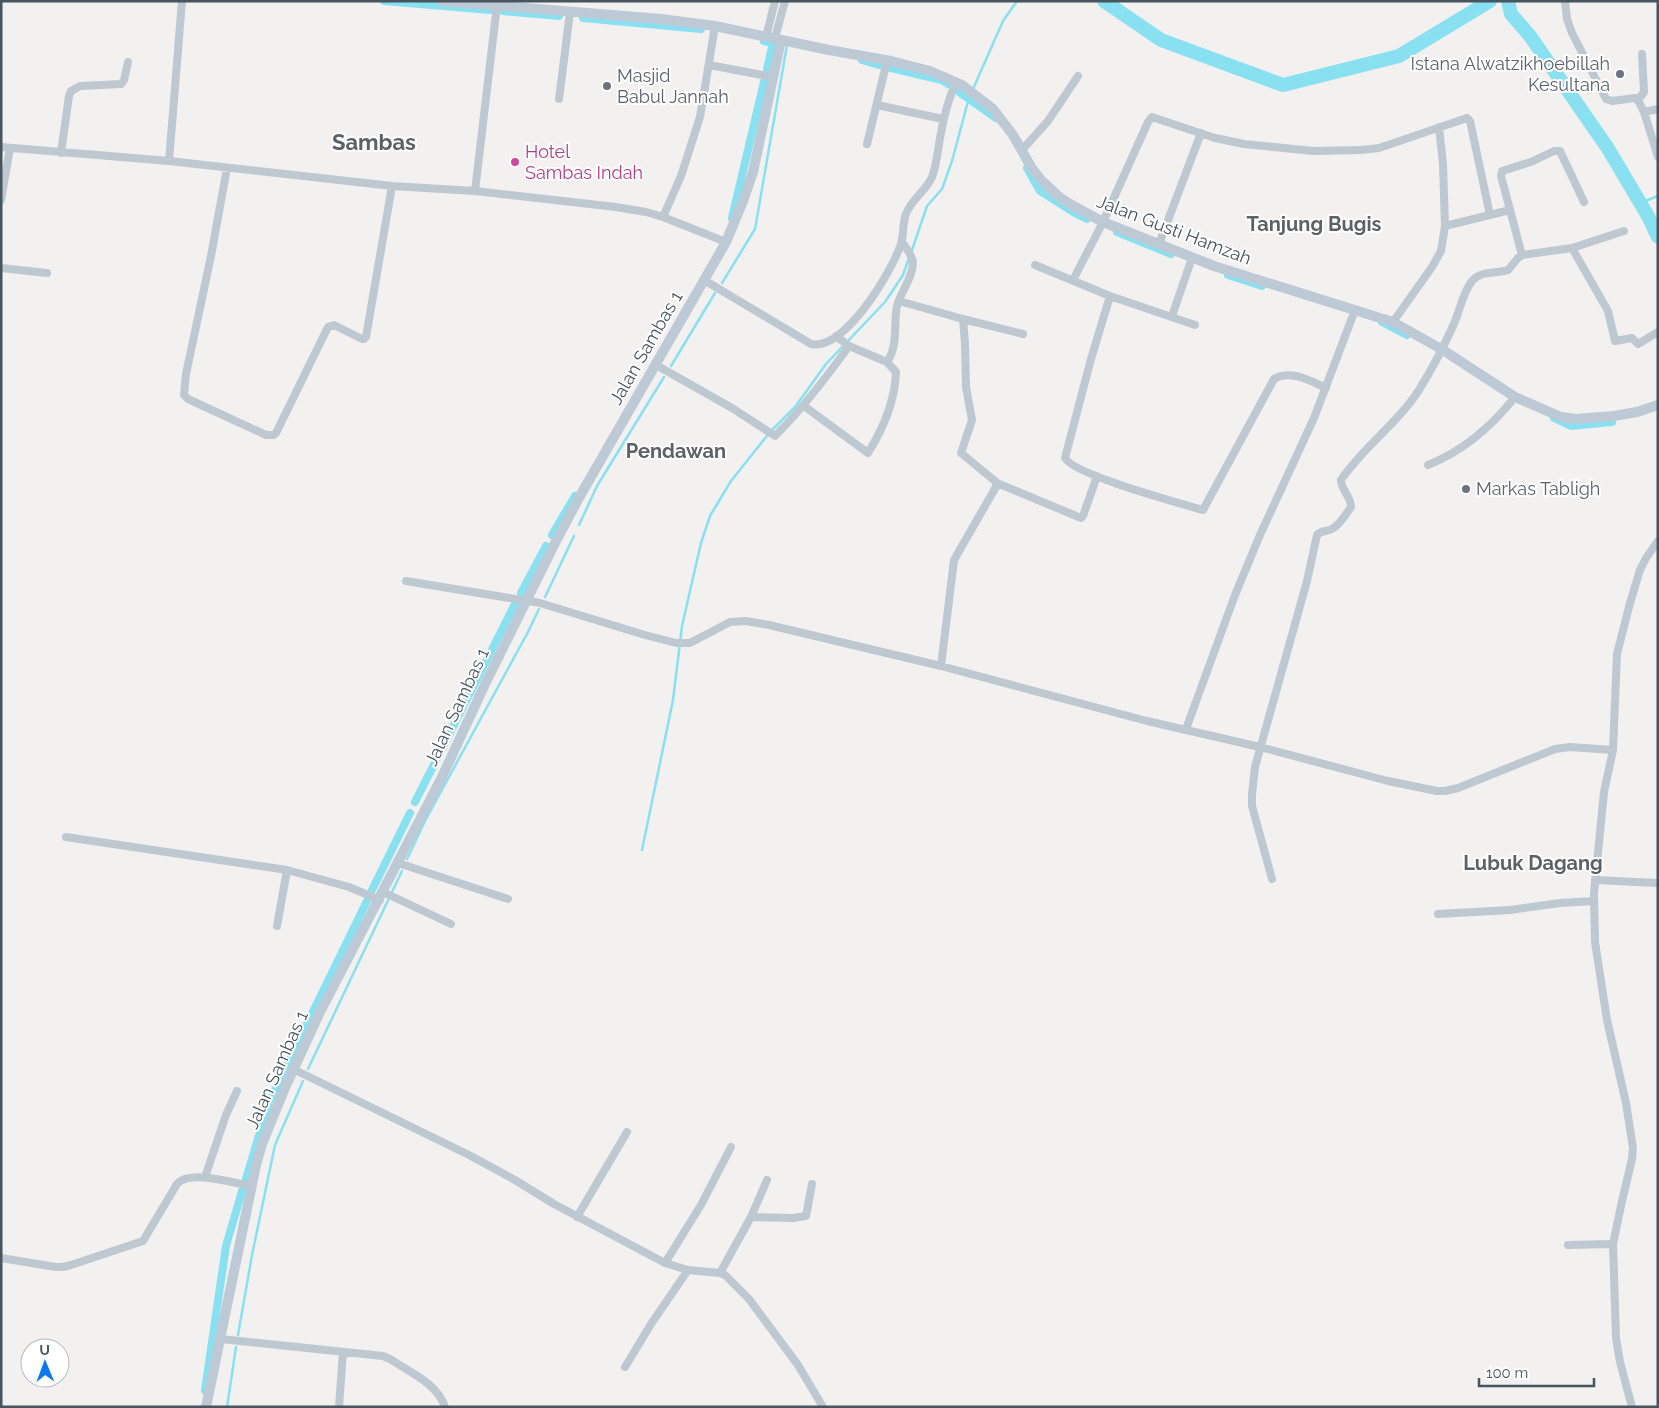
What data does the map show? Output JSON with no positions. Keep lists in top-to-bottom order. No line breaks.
{"streets":{"street":["Jalan Gusti Hamzah","Jalan Sambas 1"]},"crossings":[["Jalan Gusti Hamzah","Jalan Sambas 1"]],"districts":["Sambas","Tanjung Bugis","Pendawan","Lubuk Dagang"],"places":["Istana Alwatzikhoebillah Kesultana","Masjid Babul Jannah","Hotel Sambas Indah","Markas Tabligh"],"scale_bar":"100 m","north":"top"}
